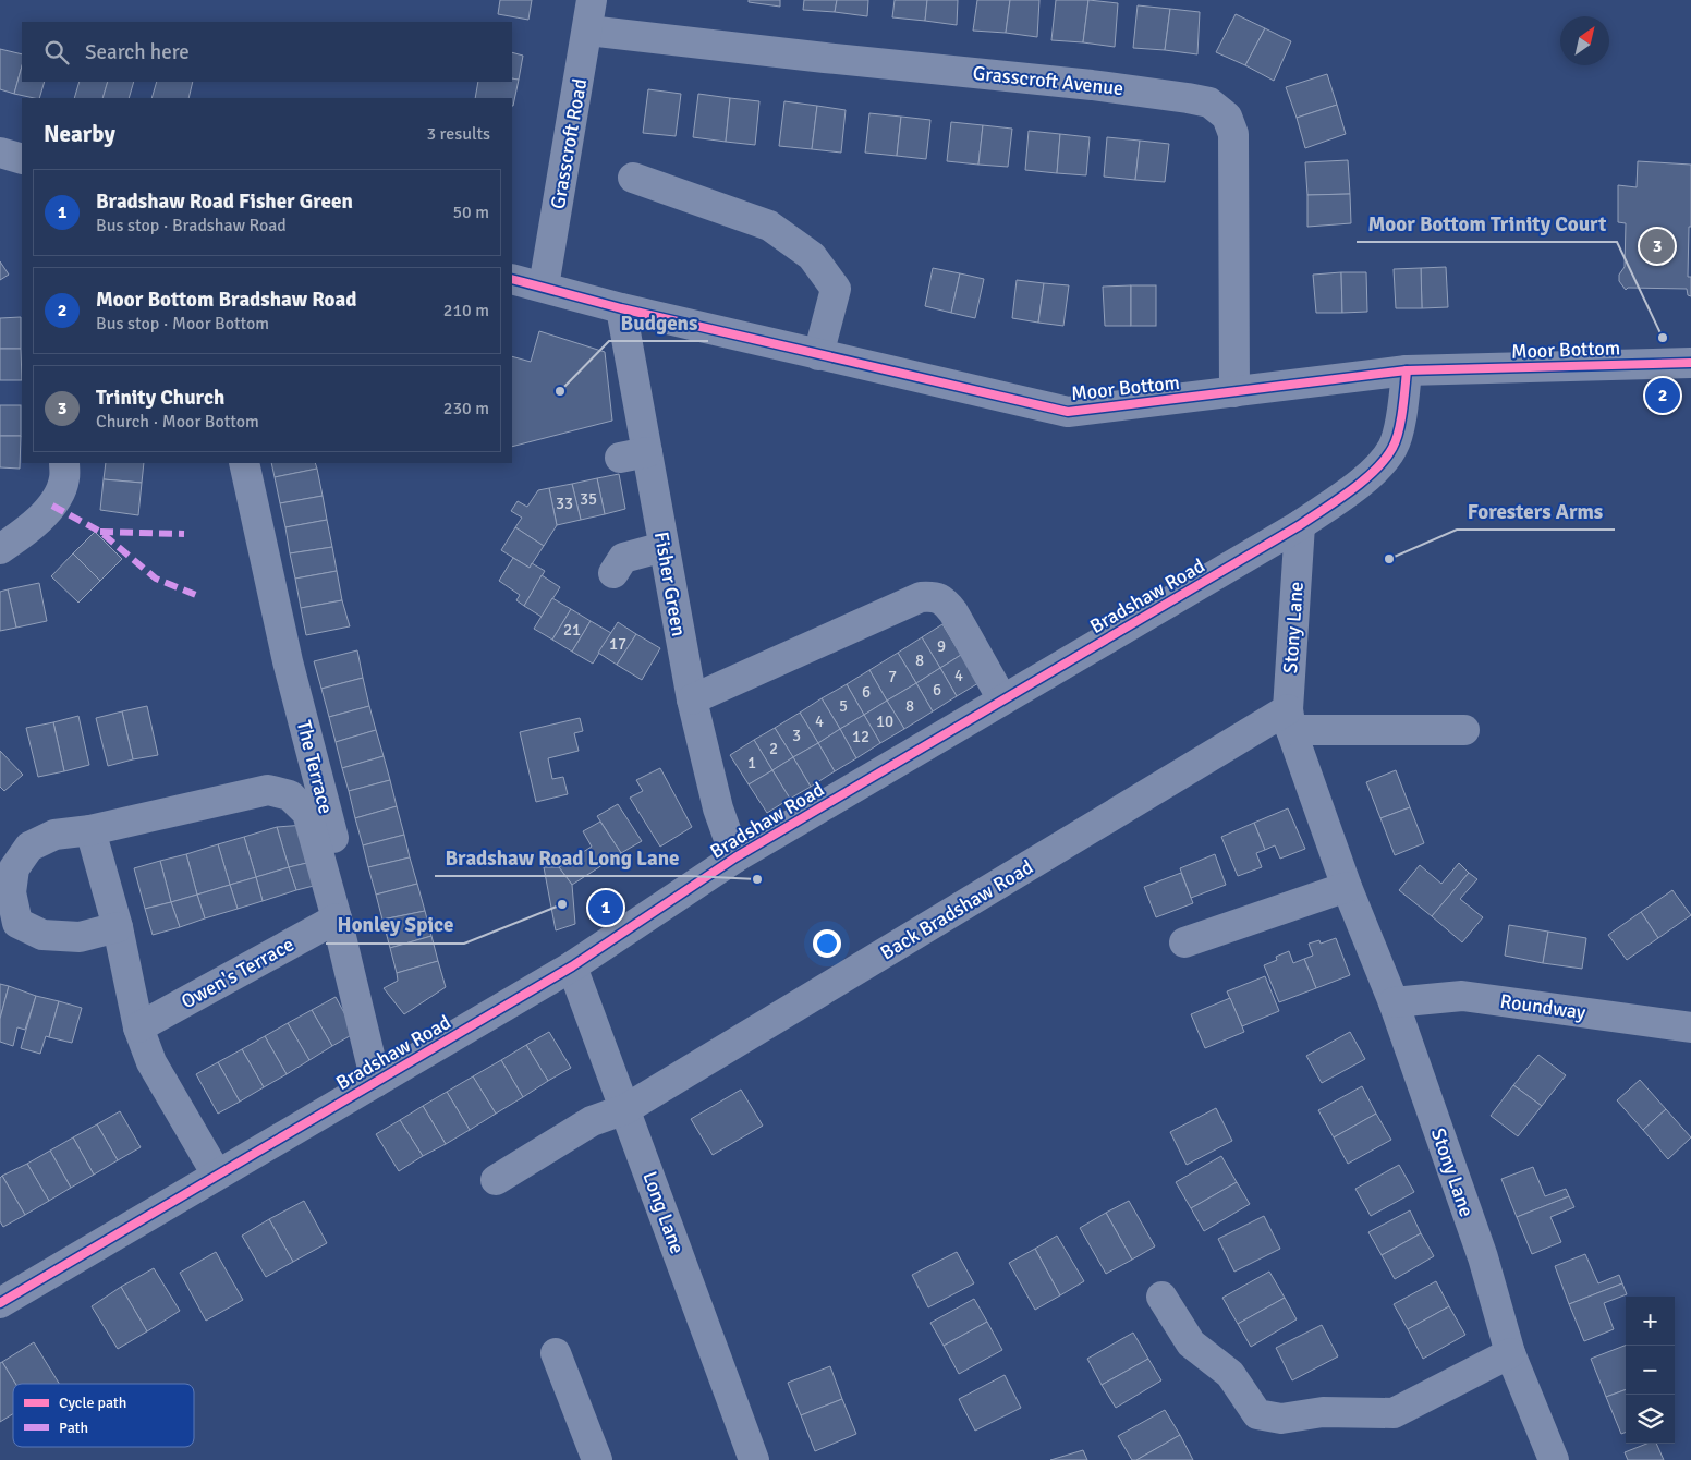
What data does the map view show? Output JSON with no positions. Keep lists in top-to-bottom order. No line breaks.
{"streets":{"street":["Grasscroft Avenue","Grasscroft Road","Moor Bottom","Fisher Green","Bradshaw Road","Stony Lane","The Terrace","Back Bradshaw Road","Owen's Terrace","Roundway","Long Lane"]},"crossings":[["Grasscroft Avenue","Grasscroft Road"],["Grasscroft Avenue","Moor Bottom"],["Grasscroft Road","Moor Bottom"],["Moor Bottom","Fisher Green"],["Moor Bottom","Bradshaw Road"],["Fisher Green","Bradshaw Road"],["Bradshaw Road","Stony Lane"],["Bradshaw Road","The Terrace"],["Bradshaw Road","Long Lane"],["Stony Lane","Back Bradshaw Road"],["Stony Lane","Roundway"],["Back Bradshaw Road","Long Lane"]],"places":["Moor Bottom Trinity Court","Budgens","Foresters Arms","Bradshaw Road Long Lane","Honley Spice"],"house_numbers":["35","33","21","17","9","8","4","7","6","6","5","8","4","10","3","12","2","1"],"legend":["Cycle path","Path"],"north":"top right","page":{"search":"Search here","heading":["Nearby","3 results"],"list":[{"mark":"1","name":"Bradshaw Road Fisher Green","note":"Bus stop · Bradshaw Road","value":"50 m"},{"mark":"2","name":"Moor Bottom Bradshaw Road","note":"Bus stop · Moor Bottom","value":"210 m"},{"mark":"3","name":"Trinity Church","note":"Church · Moor Bottom","value":"230 m"}],"pins":["3","2","1"],"map_buttons":["+","−"]}}
